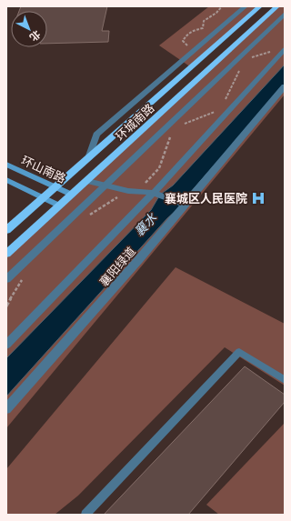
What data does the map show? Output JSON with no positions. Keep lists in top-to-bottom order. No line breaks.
{"streets":{"highway":["环城南路"],"main road":["环山南路"],"street":["襄阳绿道"]},"crossings":[["环城南路","环山南路"]],"water":["襄水"],"places":{"hospital":["襄城区人民医院"]},"north":"bottom right"}
